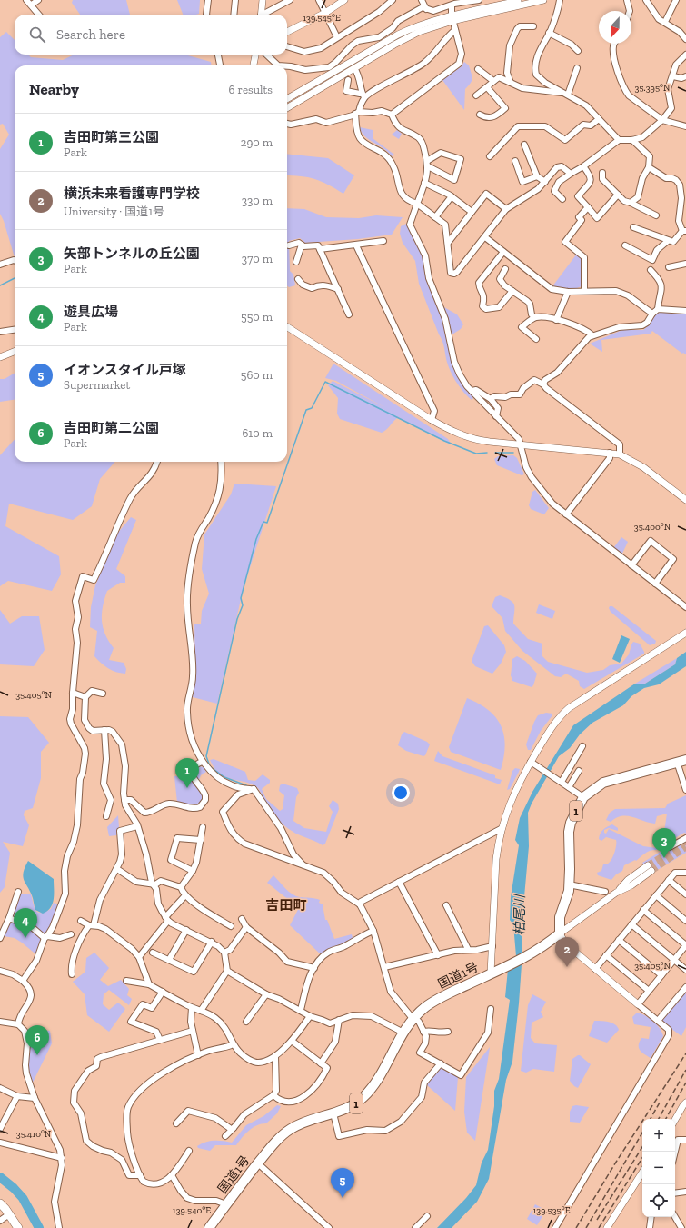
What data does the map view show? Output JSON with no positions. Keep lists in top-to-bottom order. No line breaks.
{"streets":{"highway":["1","国道1号"]},"crossings":[["1","国道1号"]],"districts":["吉田町"],"water":["柏尾川"],"north":"bottom","page":{"search":"Search here","heading":["Nearby","6 results"],"list":[{"mark":"1","name":"吉田町第三公園","note":"Park","value":"290 m"},{"mark":"2","name":"横浜未来看護専門学校","note":"University · 国道1号","value":"330 m"},{"mark":"3","name":"矢部トンネルの丘公園","note":"Park","value":"370 m"},{"mark":"4","name":"遊具広場","note":"Park","value":"550 m"},{"mark":"5","name":"イオンスタイル戸塚","note":"Supermarket","value":"560 m"},{"mark":"6","name":"吉田町第二公園","note":"Park","value":"610 m"}],"pins":["1","3","4","2","6","5"],"map_buttons":["+","−"]},"coordinates":["139.545°E","35.395°N","35.400°N","35.405°N","35.410°N","139.540°E","139.535°E"]}
